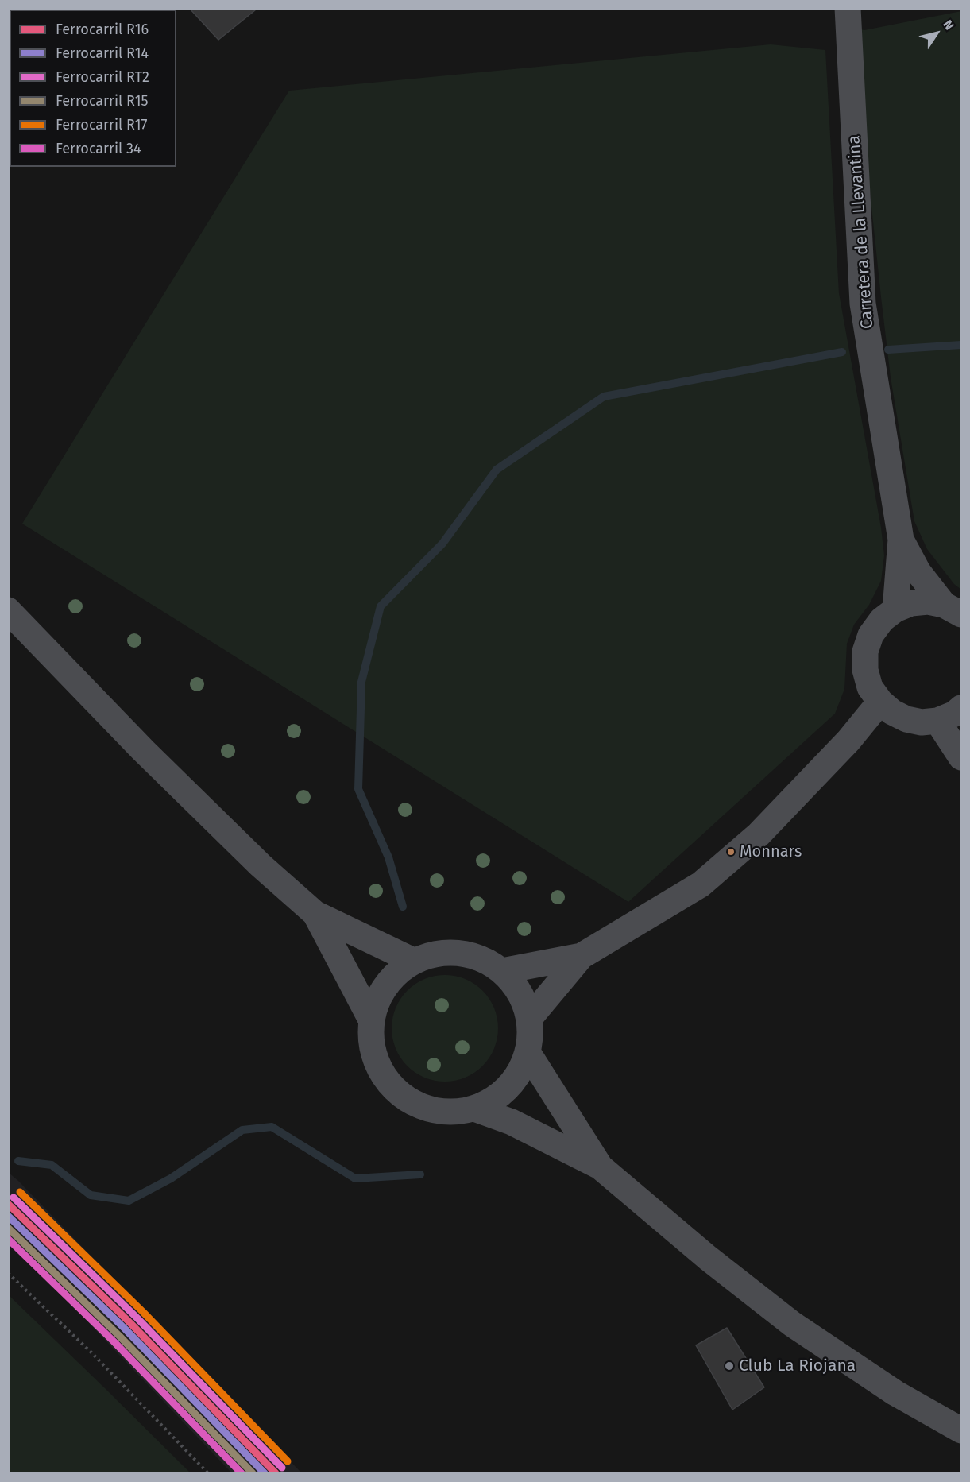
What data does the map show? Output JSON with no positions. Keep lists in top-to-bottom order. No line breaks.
{"streets":{"street":["Carretera de la Llevantina"]},"places":["Monnars","Club La Riojana"],"lines":["rail line R17","rail line RT2","rail line R16","rail line R14","rail line R15","rail line 34"],"legend":["Ferrocarril R16","Ferrocarril R14","Ferrocarril RT2","Ferrocarril R15","Ferrocarril R17","Ferrocarril 34"],"north":"top right"}
